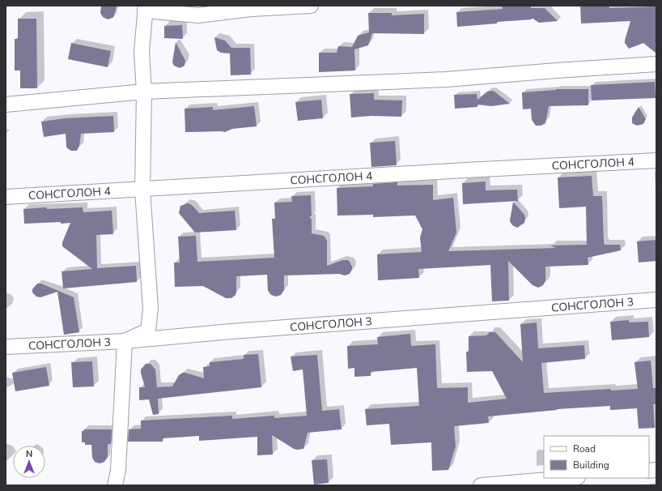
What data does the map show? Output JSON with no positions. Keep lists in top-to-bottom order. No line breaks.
{"streets":{"street":["СОНСГОЛОН 4","СОНСГОЛОН 3"]},"legend":["Road","Building"],"north":"top"}
